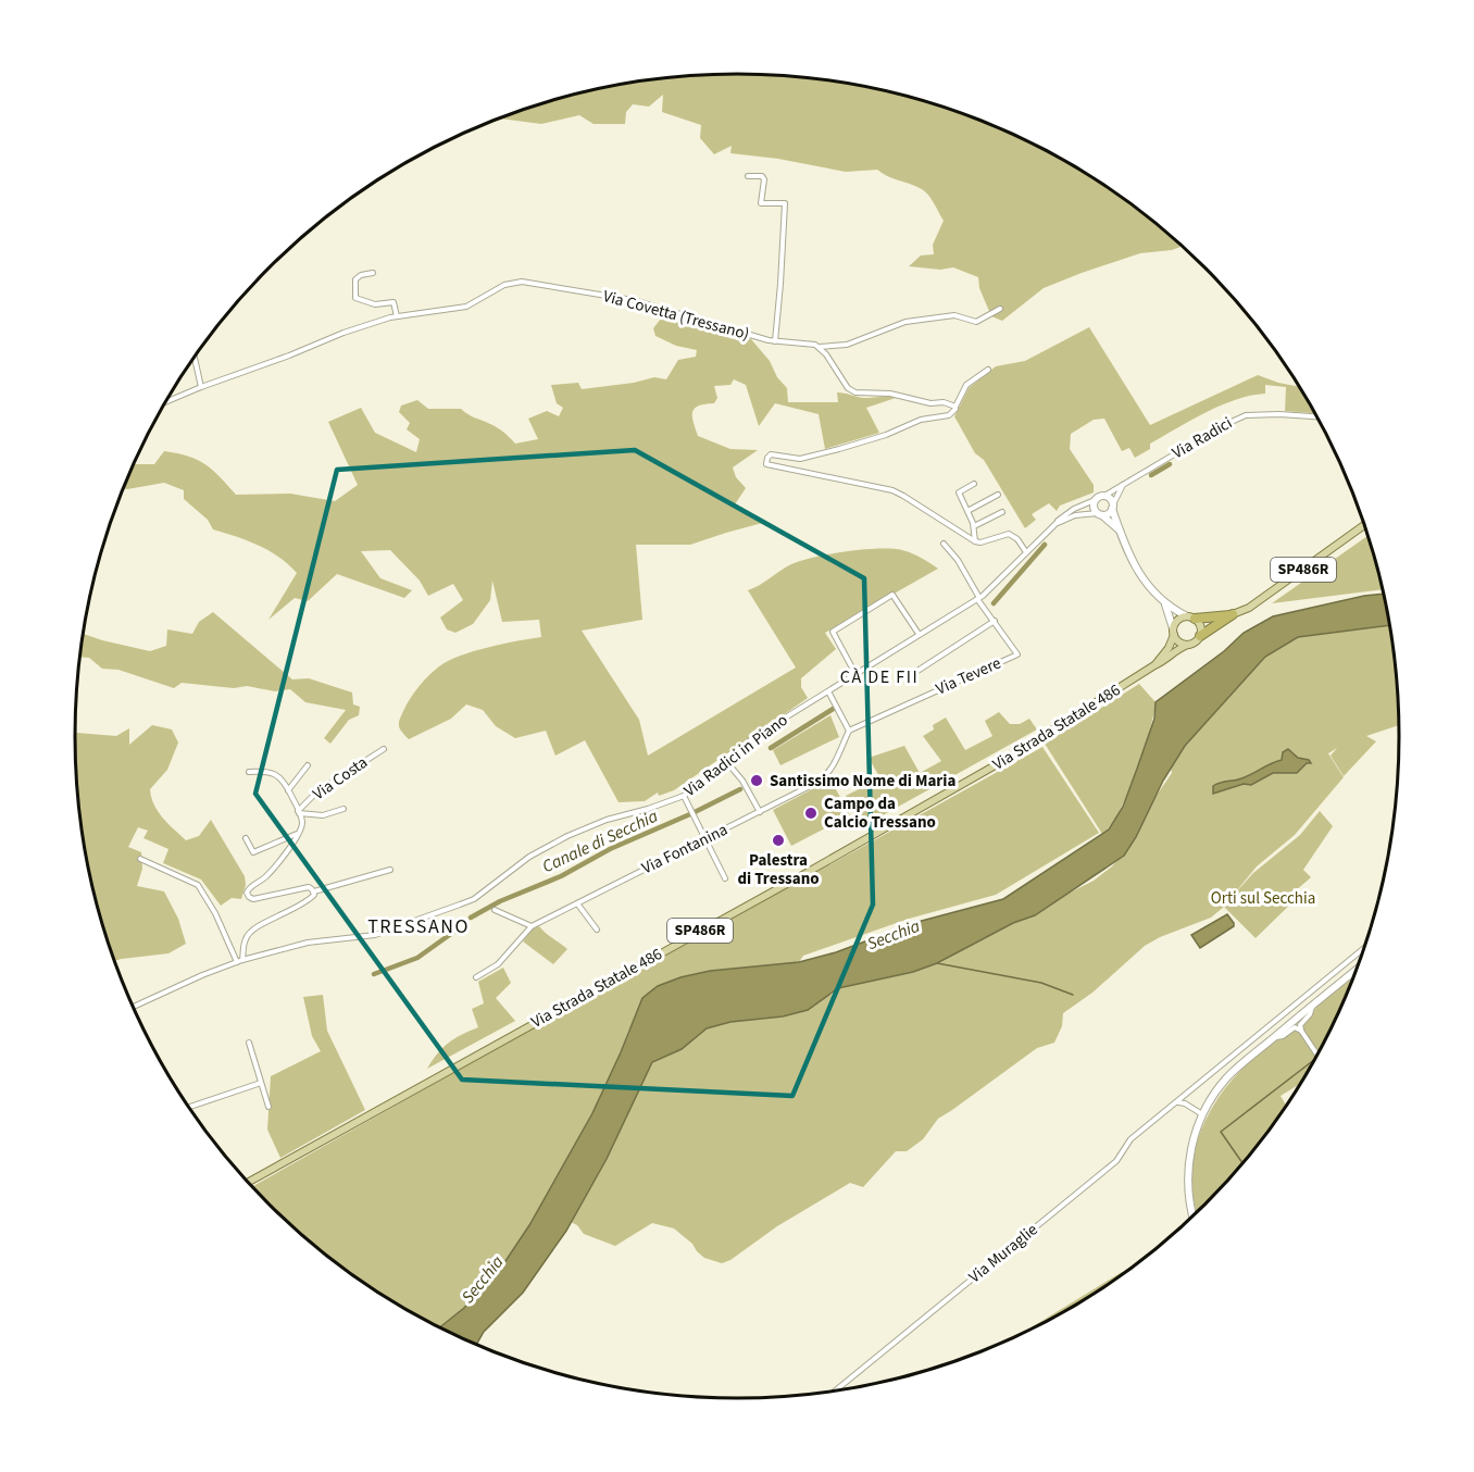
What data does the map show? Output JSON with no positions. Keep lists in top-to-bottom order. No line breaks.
{"streets":{"highway":["SP486R"],"main road":["Via Strada Statale 486"],"street":["Via Covetta (Tressano)","Via Radici","Via Tevere","Via Radici in Piano","Via Costa","Via Fontanina","Via Muraglie"]},"crossings":[["Via Radici","Via Radici in Piano"],["SP486R","Via Strada Statale 486"],["Via Tevere","Via Fontanina"]],"districts":["CÀ DE FII","TRESSANO"],"water":["Canale di Secchia","Secchia"],"parks":["Orti sul Secchia"],"places":["Santissimo Nome di Maria","Campo da Calcio Tressano","Palestra di Tressano"]}
